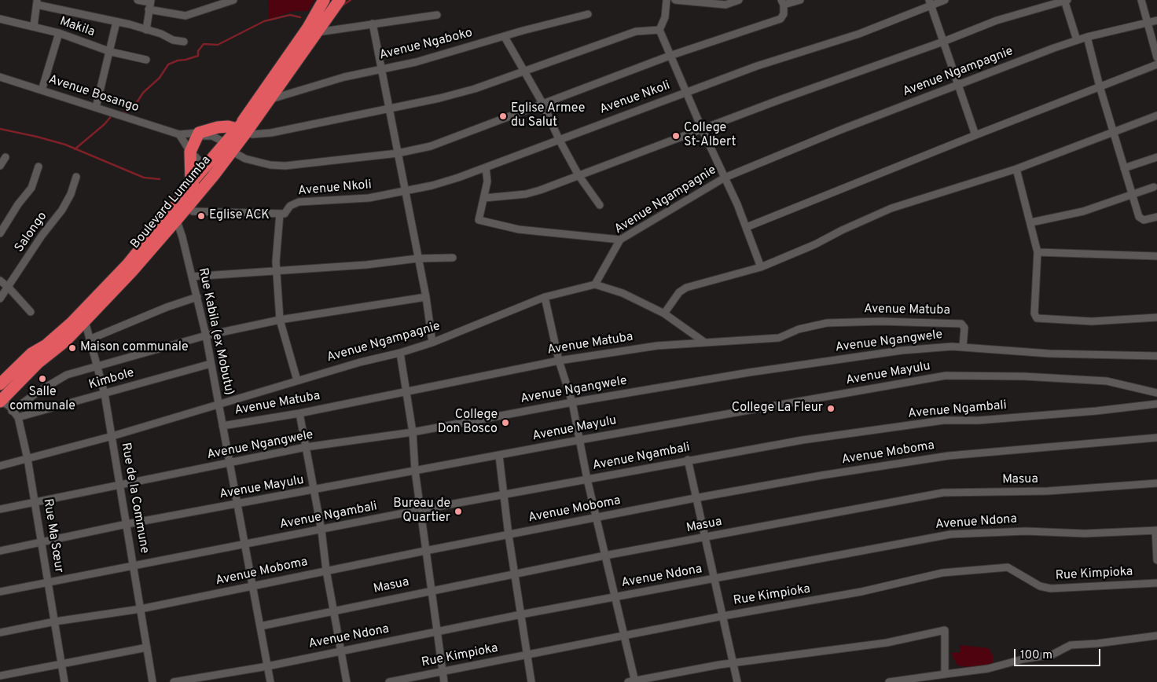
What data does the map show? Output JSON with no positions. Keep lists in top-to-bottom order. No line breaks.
{"streets":{"highway":["Boulevard Lumumba"],"street":["Makila","Avenue Ngaboko","Avenue Ngampagnie","Avenue Bosango","Avenue Nkoli","Salongo","Avenue Matuba","Rue Kabila (ex Mobutu)","Avenue Ngangwele","Avenue Mayulu","Kimbole","Avenue Ngambali","Avenue Moboma","Masua","Rue de la Commune","Avenue Ndona","Rue Ma Sœur","Rue Kimpioka"]},"crossings":[["Avenue Ngaboko","Boulevard Lumumba"],["Avenue Ngampagnie","Rue Kabila (ex Mobutu)"],["Avenue Ngampagnie","Rue de la Commune"],["Avenue Ngampagnie","Rue Ma Sœur"],["Boulevard Lumumba","Rue Kabila (ex Mobutu)"],["Boulevard Lumumba","Rue de la Commune"],["Avenue Matuba","Rue Kabila (ex Mobutu)"],["Avenue Matuba","Avenue Ngangwele"],["Rue Kabila (ex Mobutu)","Avenue Ngangwele"],["Rue Kabila (ex Mobutu)","Avenue Mayulu"],["Rue Kabila (ex Mobutu)","Kimbole"],["Rue Kabila (ex Mobutu)","Avenue Ngambali"],["Rue Kabila (ex Mobutu)","Avenue Moboma"],["Rue Kabila (ex Mobutu)","Masua"],["Rue Kabila (ex Mobutu)","Avenue Ndona"],["Avenue Ngangwele","Rue de la Commune"],["Avenue Ngangwele","Rue Ma Sœur"],["Avenue Mayulu","Rue de la Commune"],["Avenue Mayulu","Rue Ma Sœur"],["Kimbole","Rue de la Commune"],["Kimbole","Rue Ma Sœur"],["Avenue Ngambali","Rue de la Commune"],["Avenue Ngambali","Rue Ma Sœur"],["Avenue Moboma","Rue de la Commune"],["Avenue Moboma","Rue Ma Sœur"]],"places":["Eglise Armee du Salut","College St-Albert","Eglise ACK","Maison communale","Salle communale","College La Fleur","College Don Bosco","Bureau de Quartier"],"scale_bar":"100 m"}
